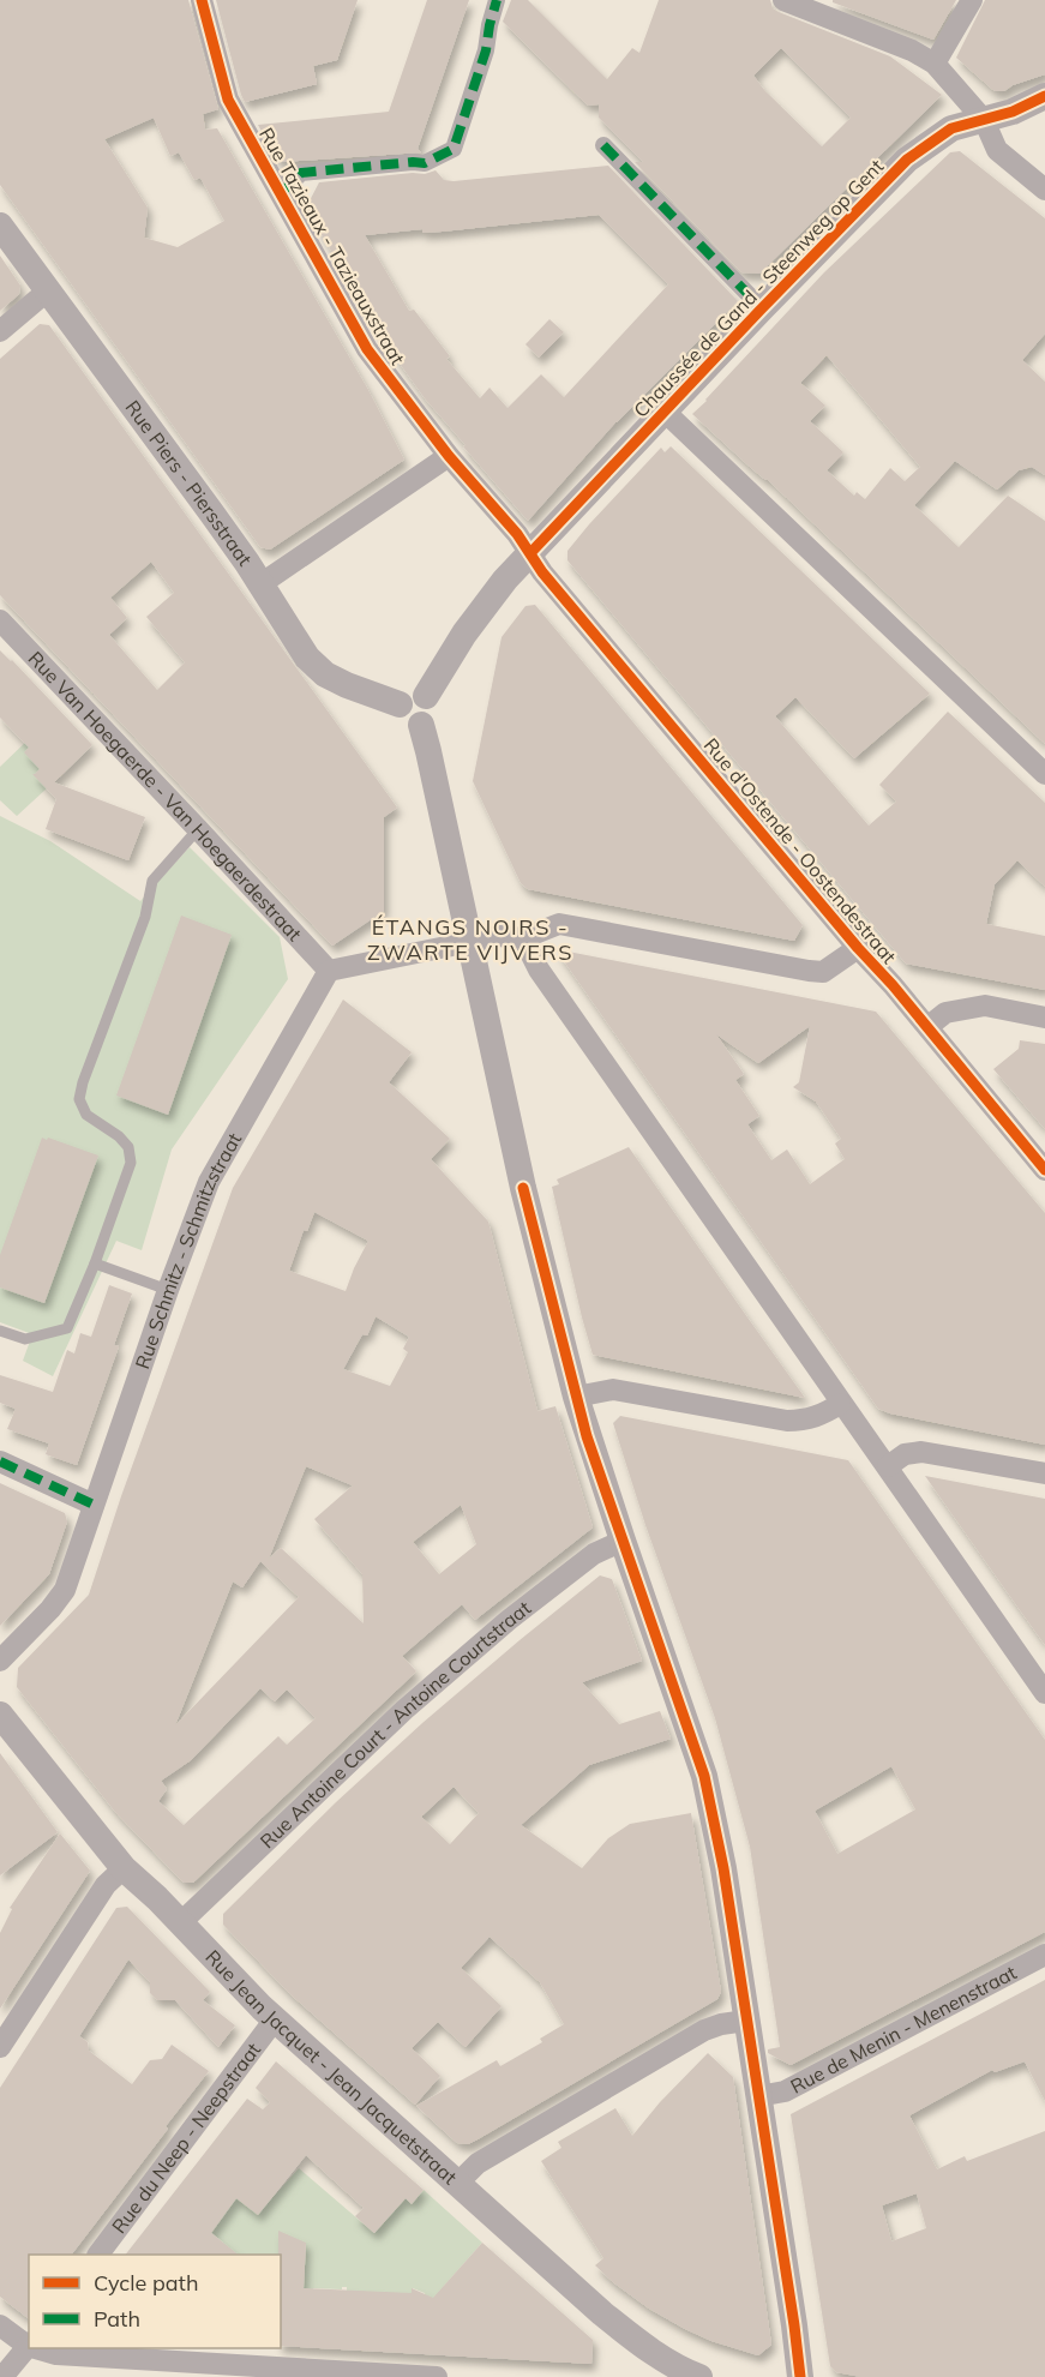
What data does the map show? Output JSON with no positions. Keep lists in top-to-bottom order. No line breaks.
{"streets":{"street":["Rue Tazieaux - Tazieauxstraat","Chaussée de Gand - Steenweg op Gent","Rue Piers - Piersstraat","Rue Van Hoegaerde - Van Hoegaerdestraat","Rue d'Ostende - Oostendestraat","Rue Schmitz - Schmitzstraat","Rue Antoine Court - Antoine Courtstraat","Rue de Menin - Menenstraat","Rue Jean Jacquet - Jean Jacquetstraat","Rue du Neep - Neepstraat"]},"crossings":[["Rue Tazieaux - Tazieauxstraat","Chaussée de Gand - Steenweg op Gent"],["Rue Tazieaux - Tazieauxstraat","Rue d'Ostende - Oostendestraat"],["Chaussée de Gand - Steenweg op Gent","Rue Piers - Piersstraat"],["Chaussée de Gand - Steenweg op Gent","Rue d'Ostende - Oostendestraat"],["Chaussée de Gand - Steenweg op Gent","Rue Antoine Court - Antoine Courtstraat"],["Chaussée de Gand - Steenweg op Gent","Rue de Menin - Menenstraat"],["Rue Van Hoegaerde - Van Hoegaerdestraat","Rue Schmitz - Schmitzstraat"],["Rue Antoine Court - Antoine Courtstraat","Rue Jean Jacquet - Jean Jacquetstraat"],["Rue Jean Jacquet - Jean Jacquetstraat","Rue du Neep - Neepstraat"]],"districts":["ÉTANGS NOIRS - ZWARTE VIJVERS"],"legend":["Cycle path","Path"]}
